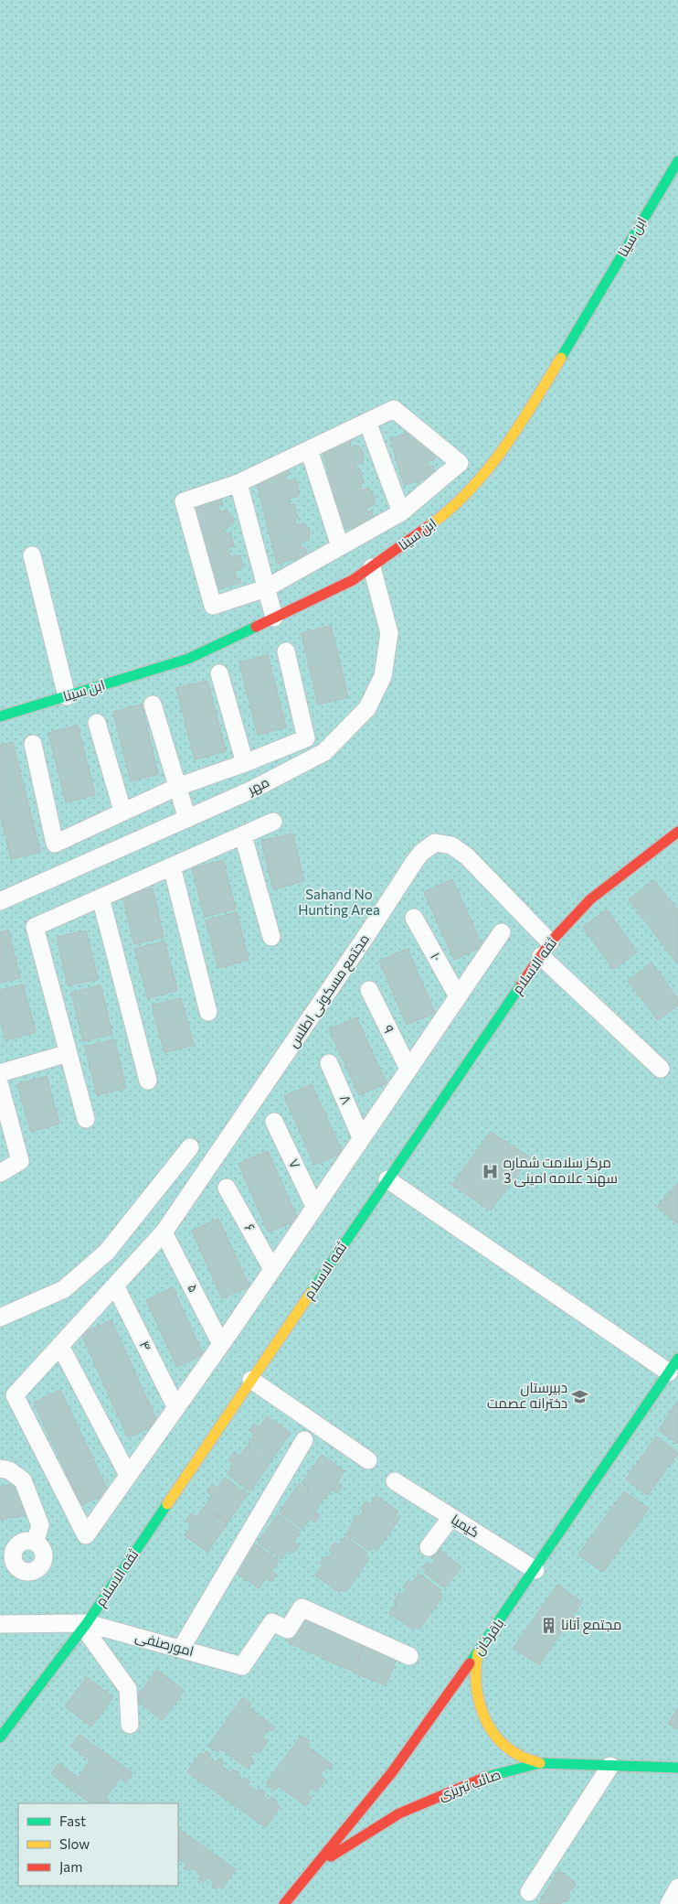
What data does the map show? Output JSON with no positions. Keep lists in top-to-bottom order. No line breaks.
{"streets":{"street":["ابن سینا","مهر","۱۰","ثقه الاسلام","مجتمع مسکونی اطلس","۹","۸","۷","۶","۵","۴","کیمیا","باقرخان","امورصنفی","صائب تبریزی"]},"crossings":[["ابن سینا","مهر"],["ثقه الاسلام","مجتمع مسکونی اطلس"],["ثقه الاسلام","امورصنفی"],["مجتمع مسکونی اطلس","۵"],["کیمیا","باقرخان"],["باقرخان","صائب تبریزی"]],"parks":["Sahand No Hunting Area"],"places":{"hospital":["مرکز سلامت شماره 3 سهند علامه امینی"],"school or university":["دبیرستان دخترانه عصمت"],"building":["مجتمع آتانا"]},"legend":["Fast","Slow","Jam"]}
